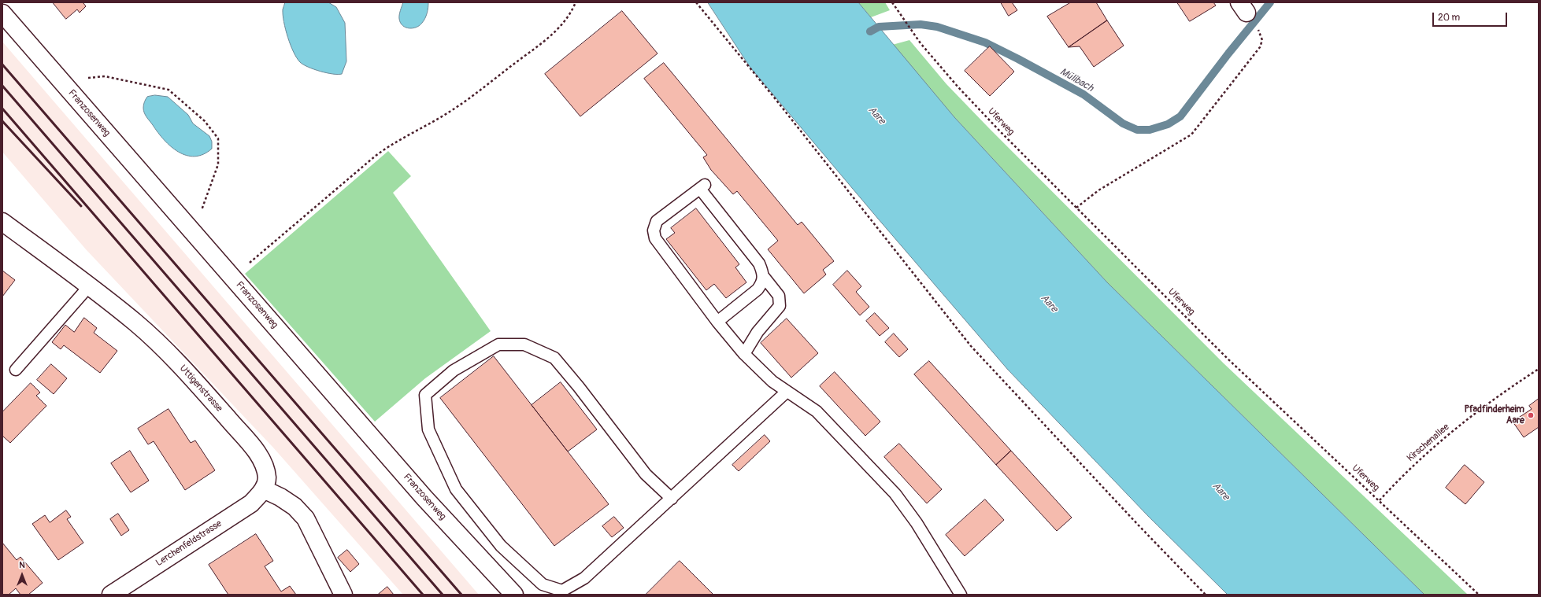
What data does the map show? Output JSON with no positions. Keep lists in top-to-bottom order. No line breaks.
{"streets":{"street":["Franzosenweg","Uttigenstrasse","Lerchenfeldstrasse"],"path":["Uferweg","Kirschenallee"]},"crossings":[["Uferweg","Kirschenallee"],["Uttigenstrasse","Lerchenfeldstrasse"]],"water":["Mülibach","Aare"],"places":["Pfadfinderheim Aare"],"scale_bar":"20 m","north":"top"}
